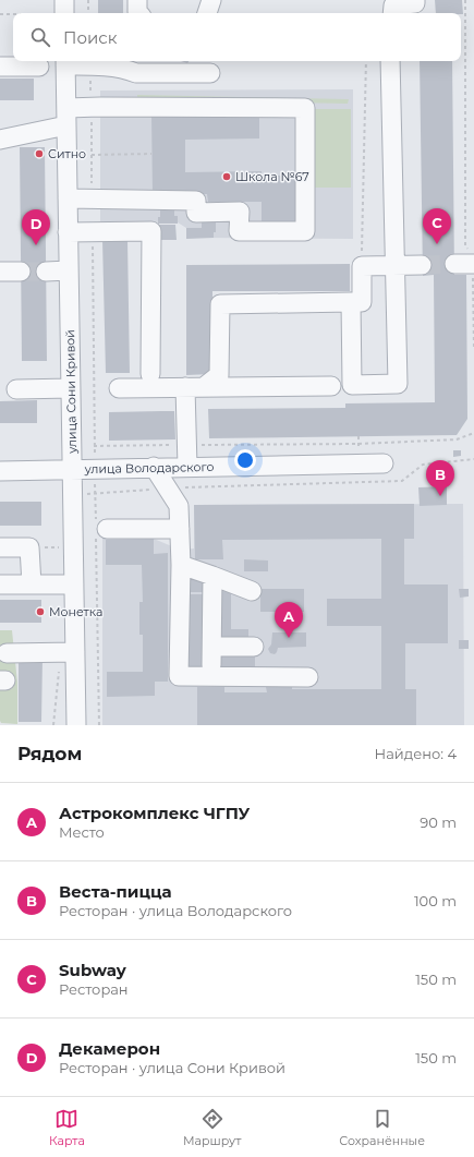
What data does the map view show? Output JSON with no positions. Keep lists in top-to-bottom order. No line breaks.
{"streets":{"street":["улица Сони Кривой","улица Володарского"]},"crossings":[["улица Сони Кривой","улица Володарского"]],"places":["Ситно","Школа №67","Монетка"],"page":{"search":"Поиск","pins":["C","D","B","A"],"heading":["Рядом","Найдено: 4"],"list":[{"mark":"A","name":"Астрокомплекс ЧГПУ","note":"Место","value":"90 m"},{"mark":"B","name":"Веста-пицца","note":"Ресторан · улица Володарского","value":"100 m"},{"mark":"C","name":"Subway","note":"Ресторан","value":"150 m"},{"mark":"D","name":"Декамерон","note":"Ресторан · улица Сони Кривой","value":"150 m"}],"nav":["Карта","Маршрут","Сохранённые"]}}
